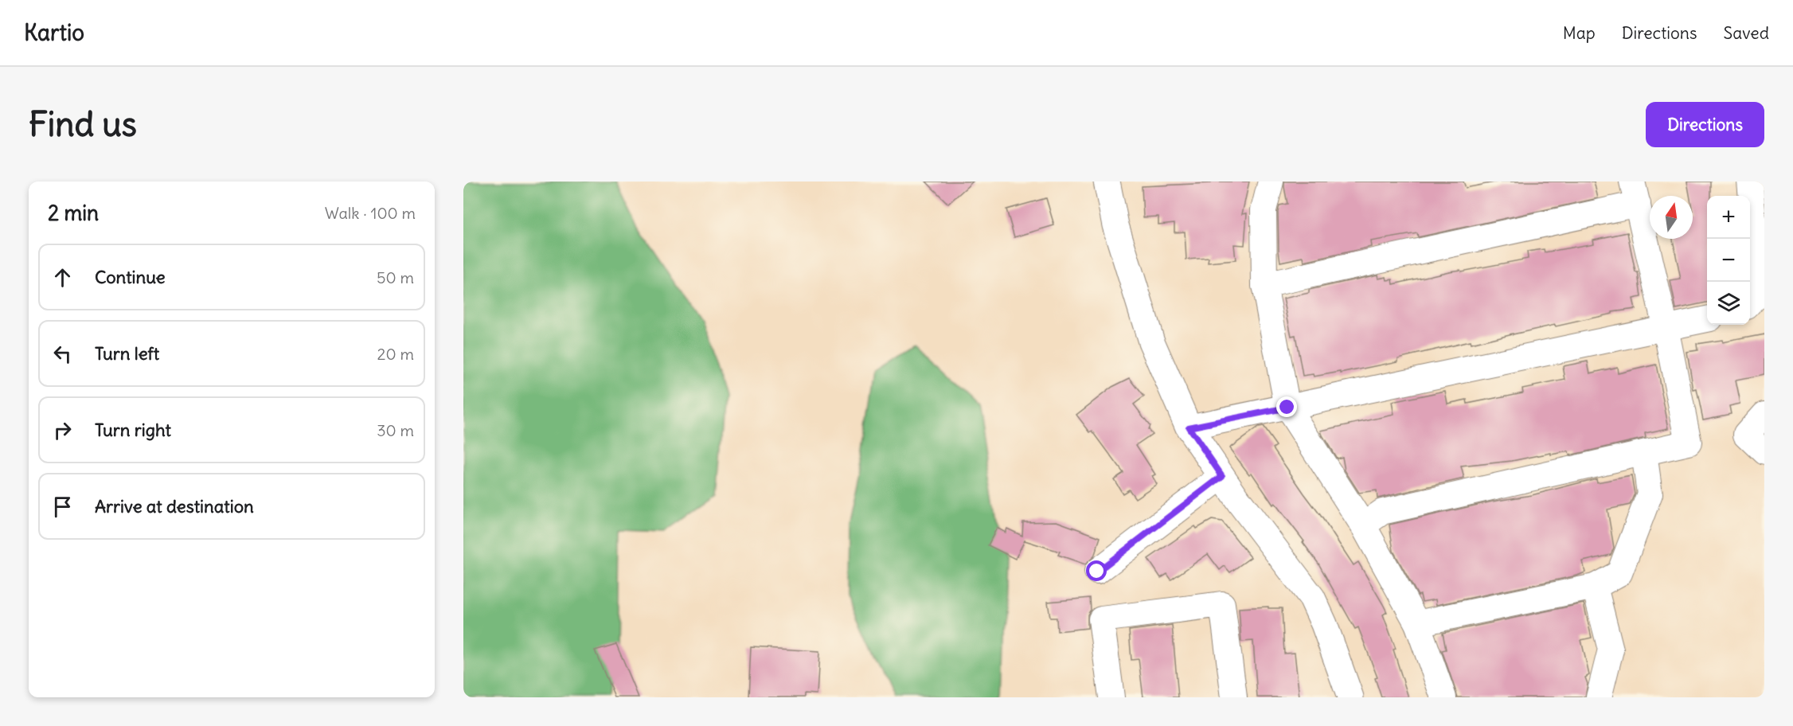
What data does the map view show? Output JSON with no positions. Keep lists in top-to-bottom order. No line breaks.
{"north":"top","page":{"header":"Kartio","nav":["Map","Directions","Saved"],"buttons":"Directions","title":"Find us","heading":["2 min","Walk · 100 m"],"map_buttons":["+","−"],"list":[["Continue","50 m"],["Turn left","20 m"],["Turn right","30 m"],"Arrive at destination"]}}
